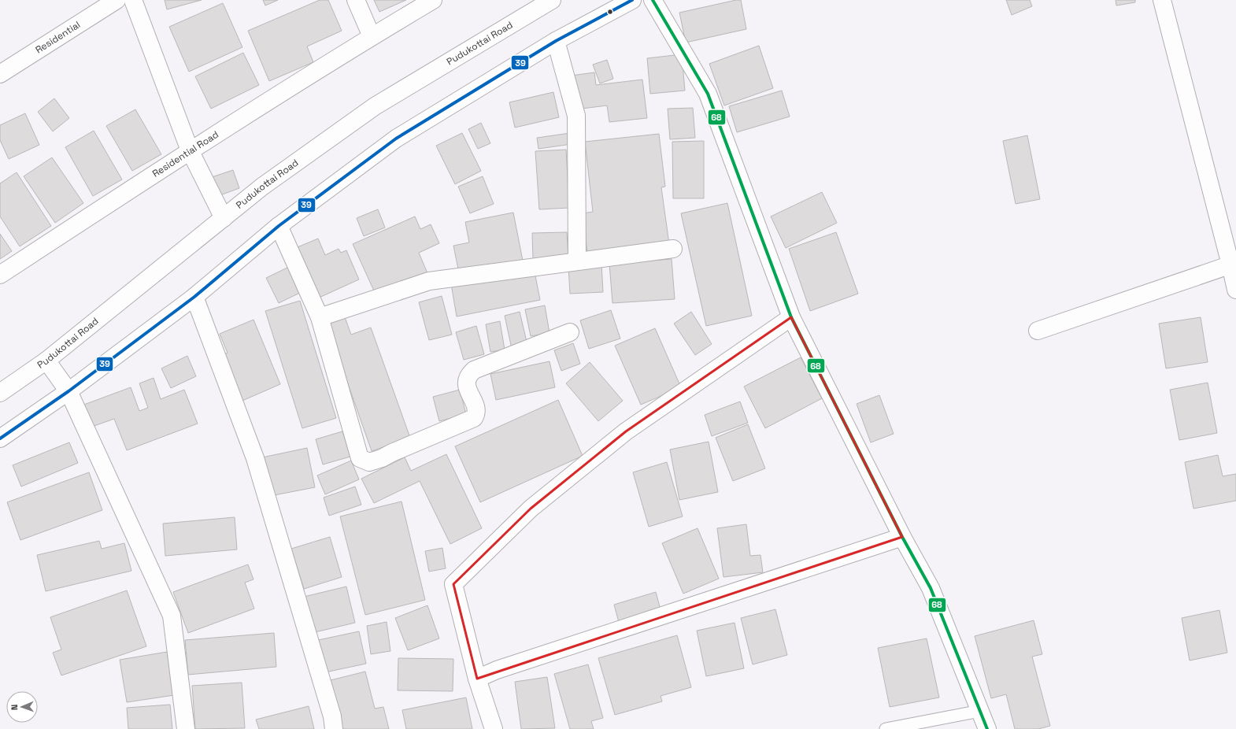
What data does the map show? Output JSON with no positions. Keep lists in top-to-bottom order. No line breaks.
{"streets":{"main road":["Residential","Pudukottai Road","Residential Road"]},"lines":["transit line 68","transit line 39"],"north":"left"}
